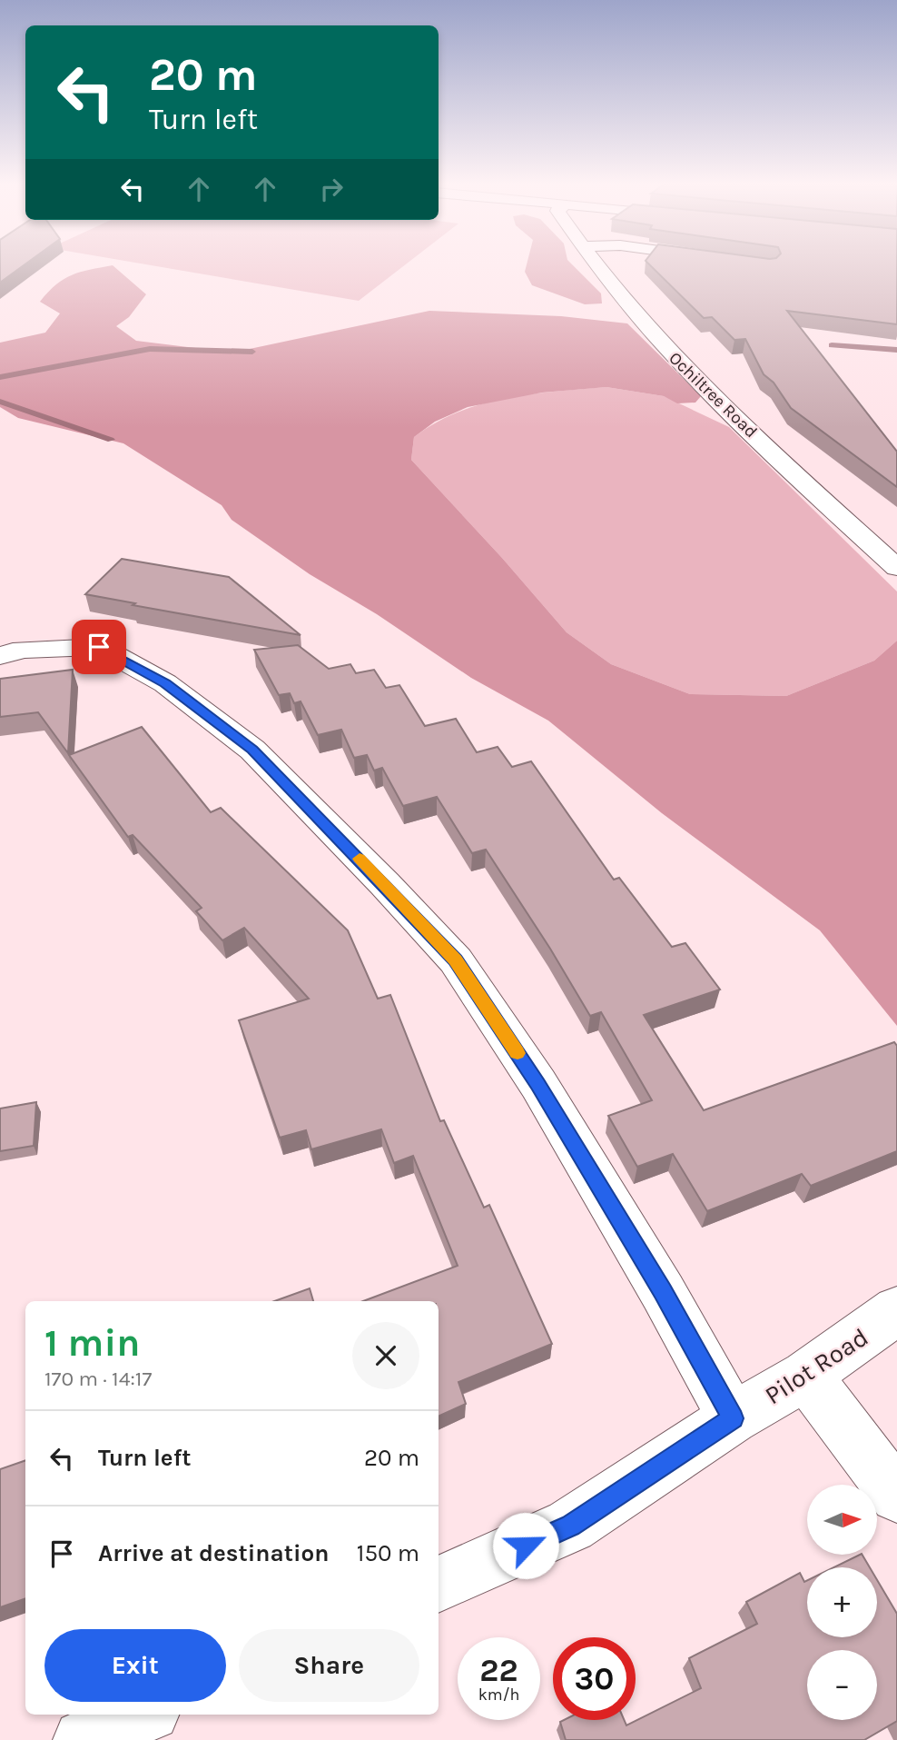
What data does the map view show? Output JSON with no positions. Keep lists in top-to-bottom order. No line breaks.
{"streets":{"street":["Ochiltree Road","Pilot Road"]},"north":"right","page":{"turn":["20 m","Turn left"],"heading":["1 min","170 m · 14:17"],"list":[{"name":"Turn left","value":"20 m"},{"name":"Arrive at destination","value":"150 m"}],"map_buttons":["+","−"],"buttons":["Exit","Share"],"speed":"22 km/h","limit":"30"}}
